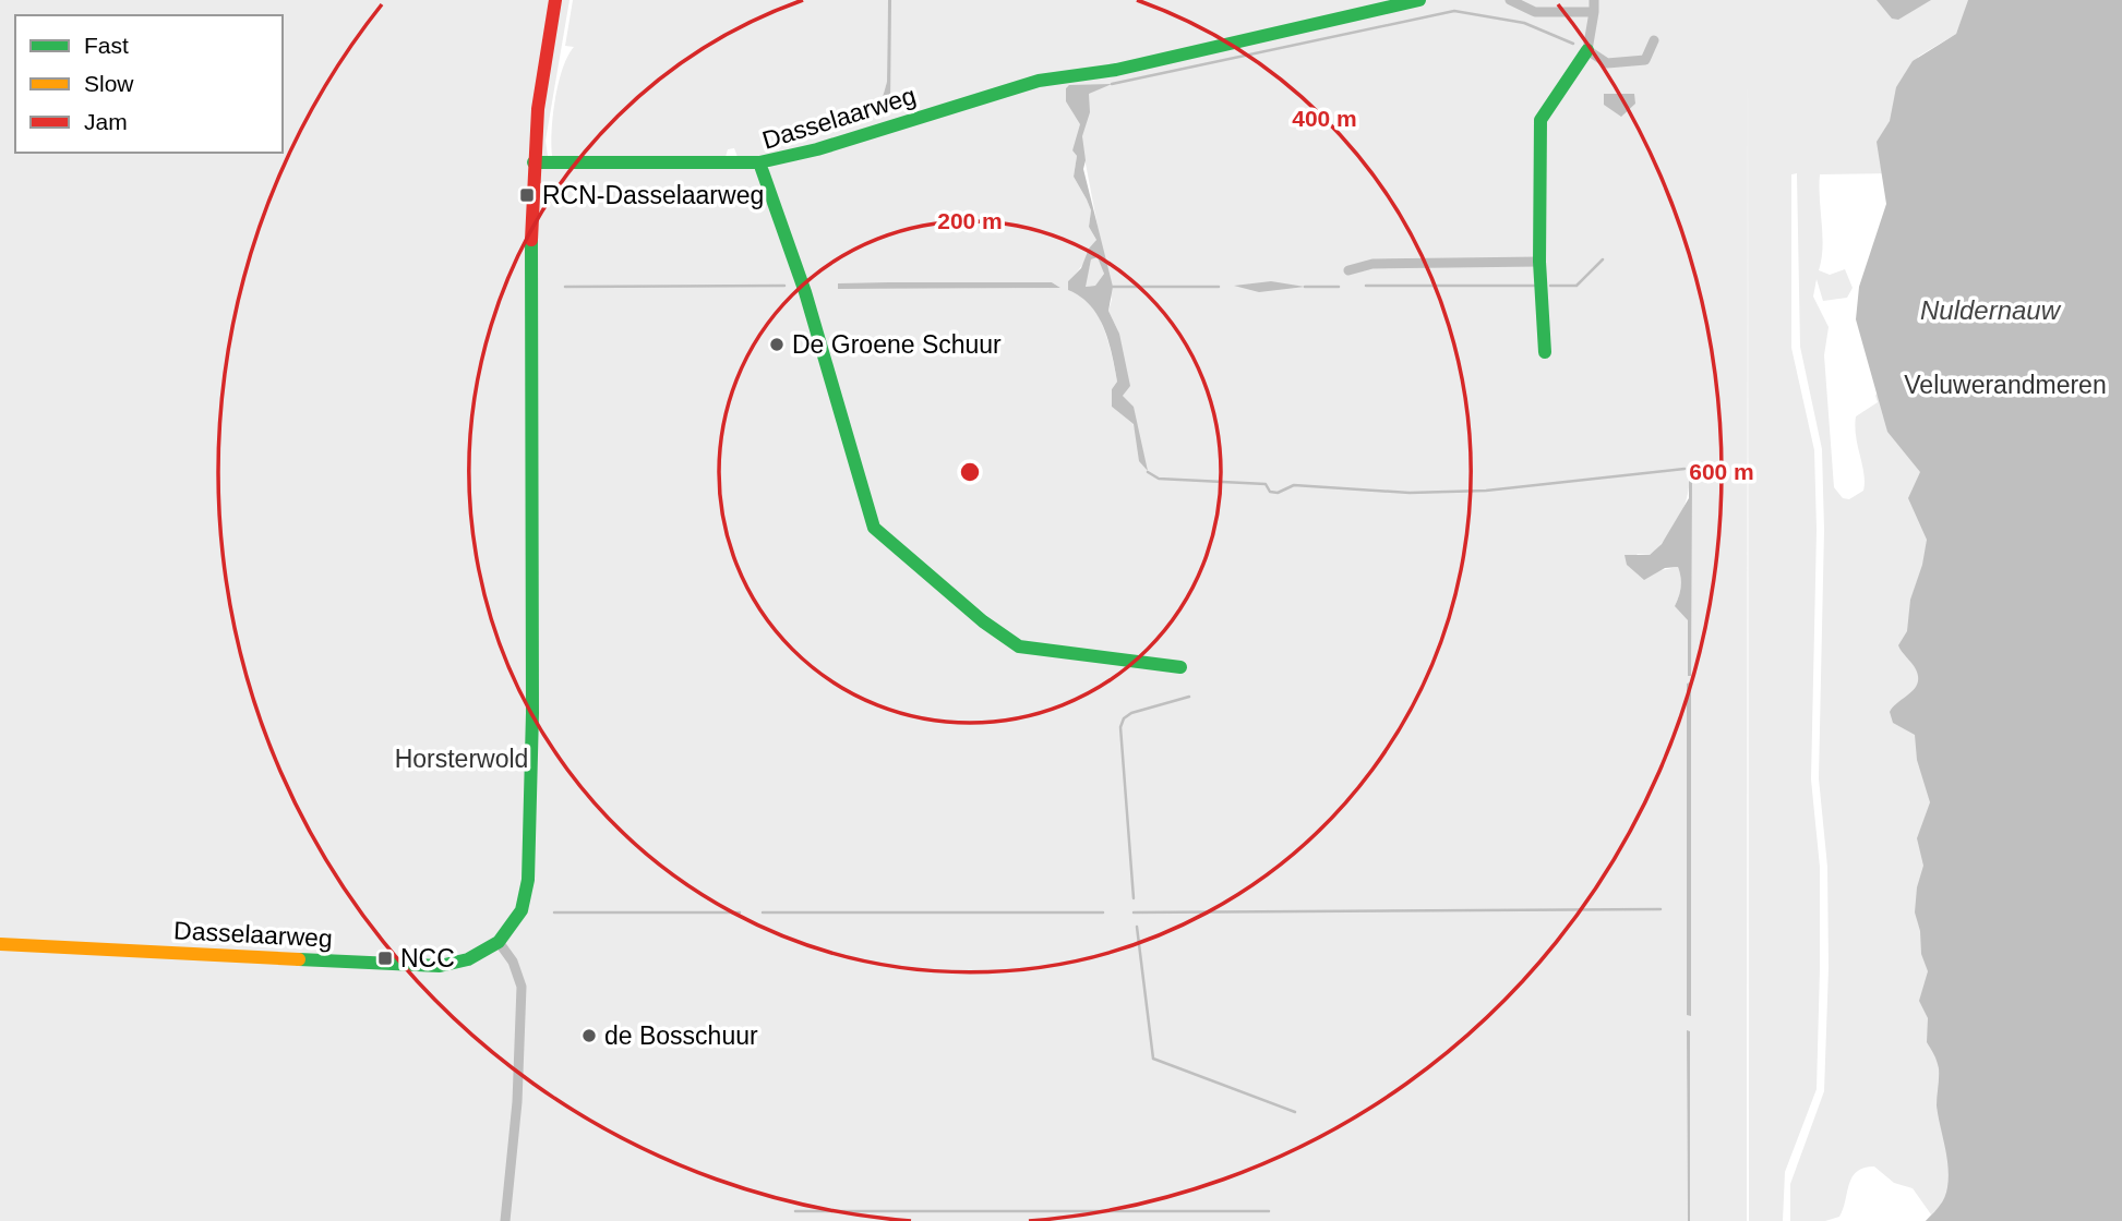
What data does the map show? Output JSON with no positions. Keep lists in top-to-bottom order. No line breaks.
{"streets":{"street":["Dasselaarweg"]},"water":["Nuldernauw"],"parks":["Veluwerandmeren","Horsterwold"],"places":{"transit":["RCN-Dasselaarweg","NCC"],"other":["De Groene Schuur","de Bosschuur"]},"legend":["Fast","Slow","Jam"],"rings":["400 m","200 m","600 m"]}
